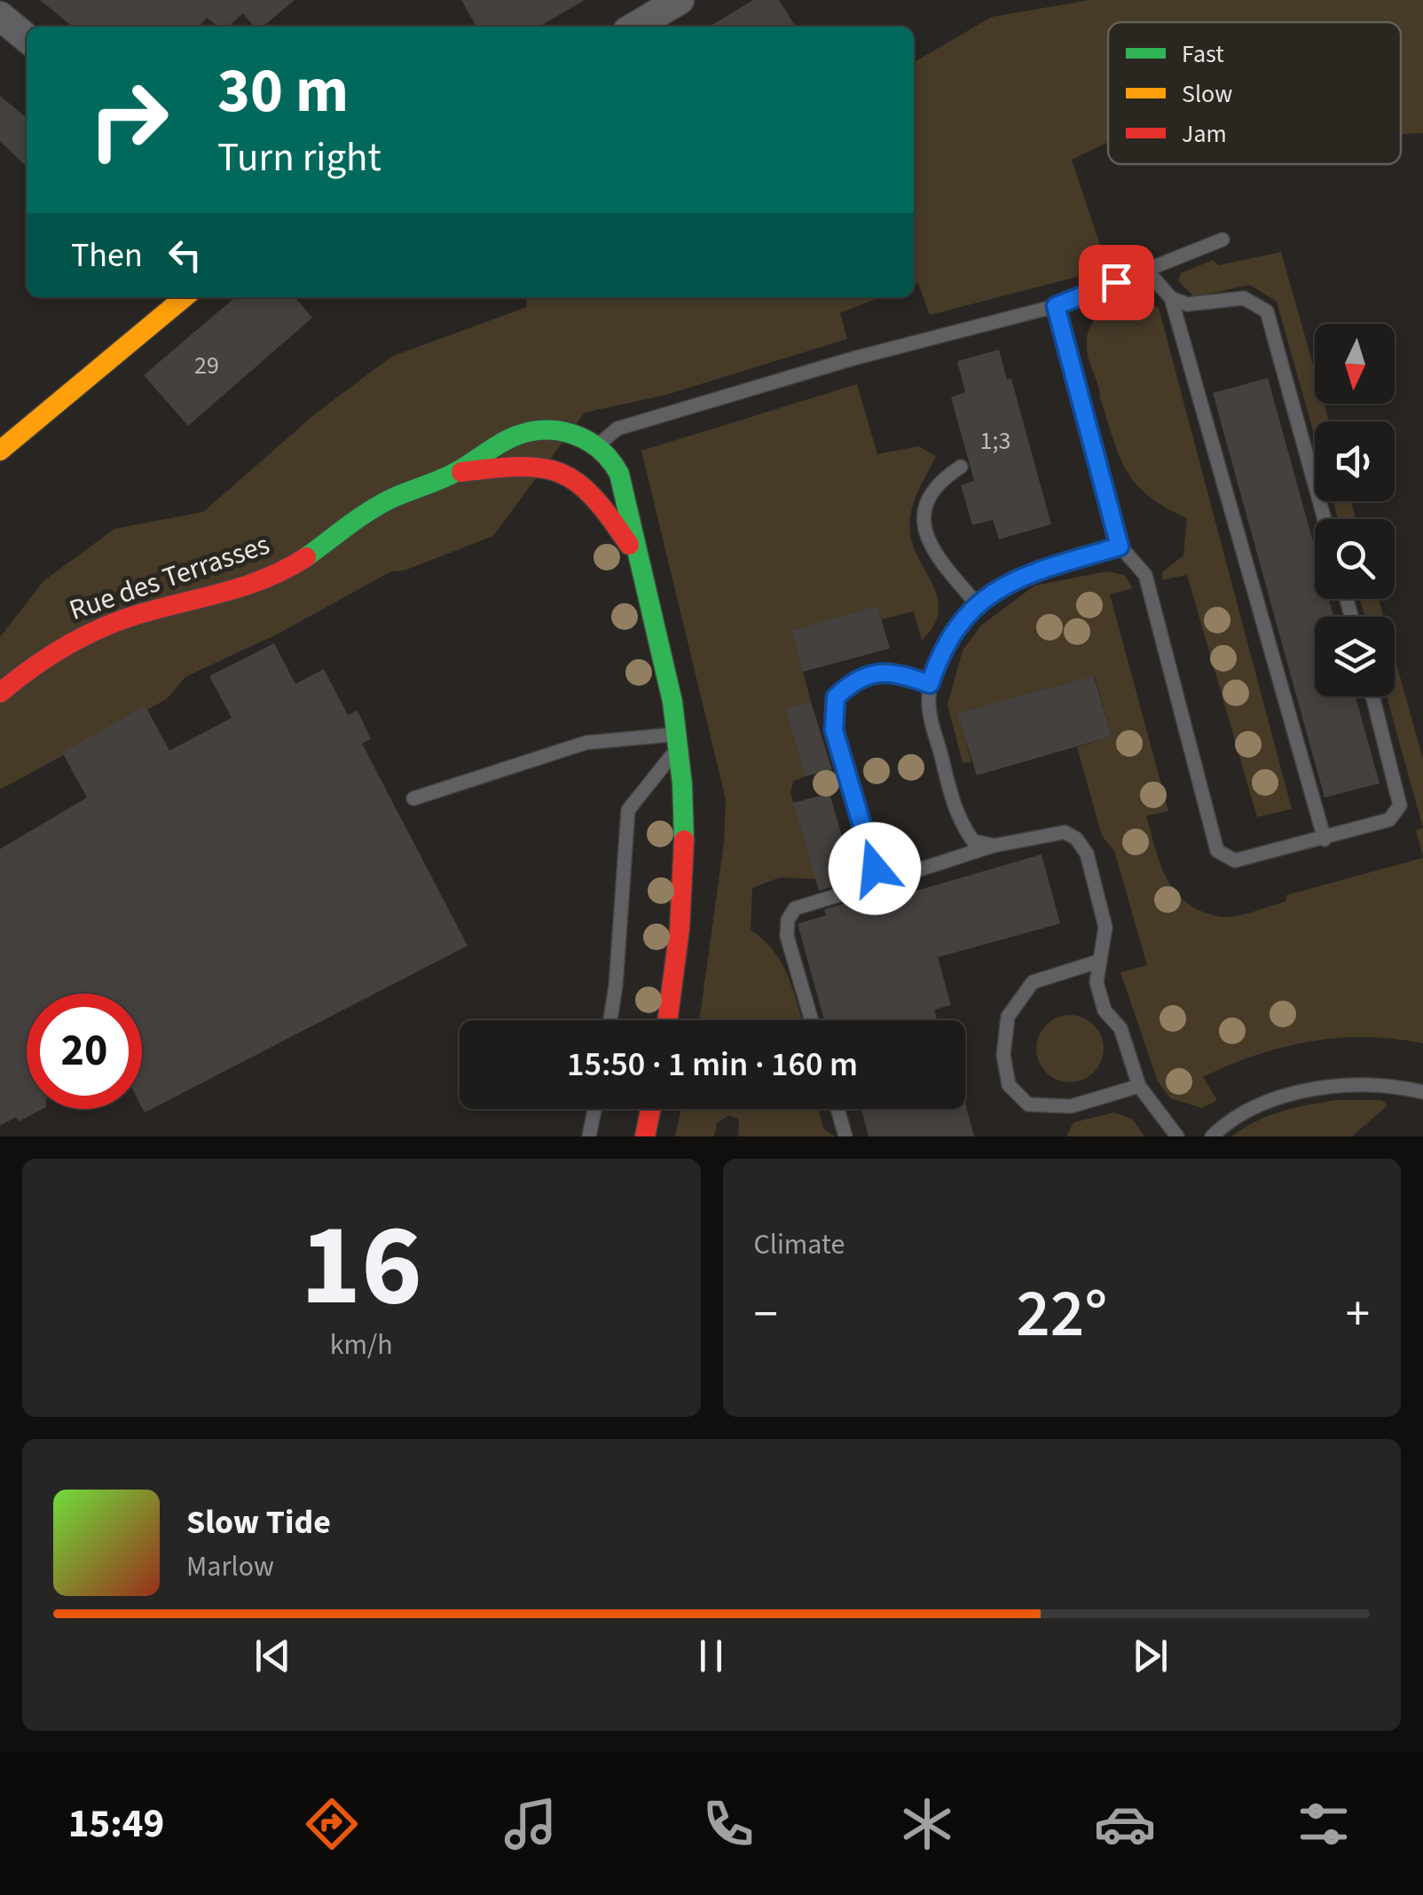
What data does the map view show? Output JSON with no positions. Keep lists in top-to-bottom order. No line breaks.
{"streets":{"street":["Rue des Terrasses"]},"house_numbers":["29","1;3"],"legend":["Fast","Slow","Jam"],"north":"bottom","page":{"turn":["30 m","Turn right"],"then":"Then","limit":"20","trip":"15:50 · 1 min · 160 m","tile":[["16","km/h"],"Climate"],"heat":["−","22°","+"],"song":["Slow Tide","Marlow"],"tabs":"15:49"}}
